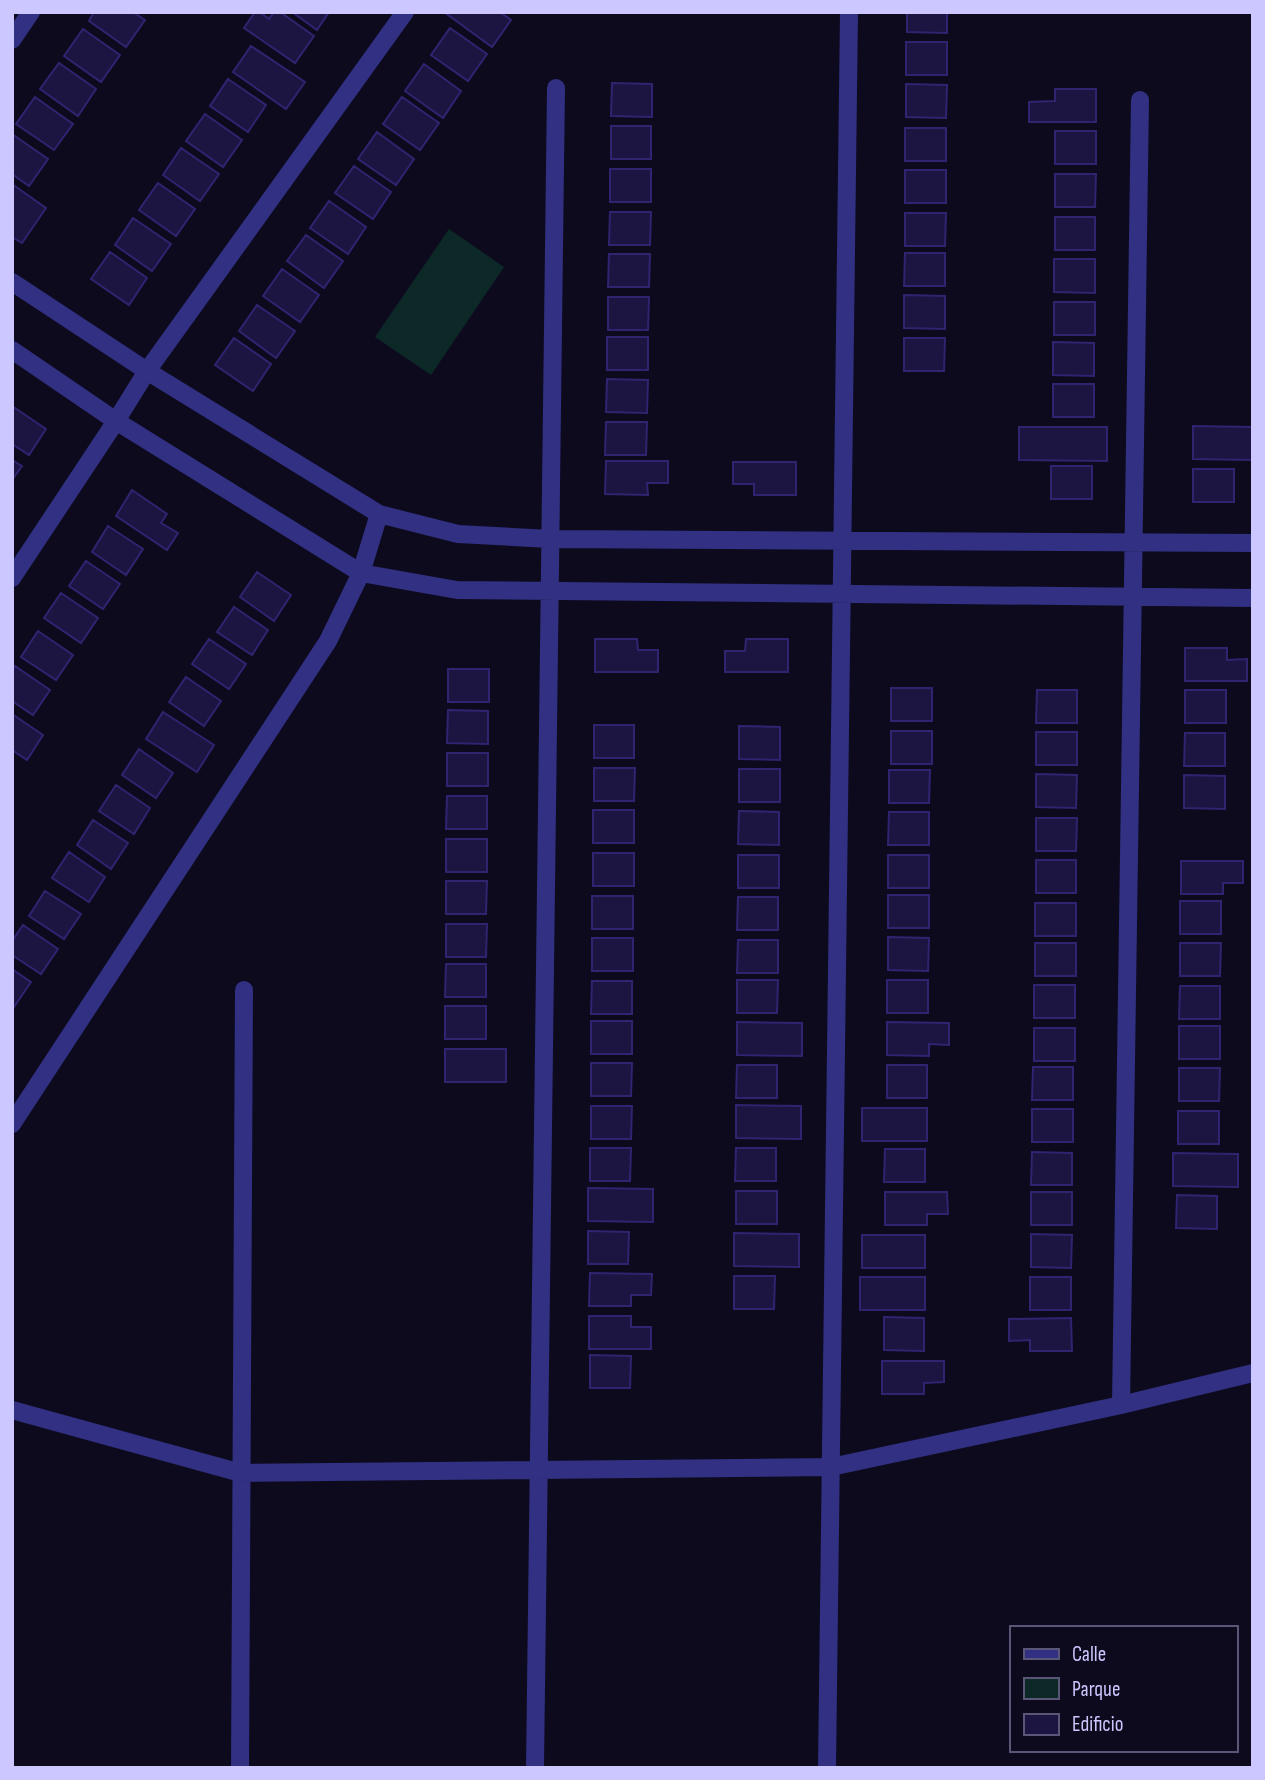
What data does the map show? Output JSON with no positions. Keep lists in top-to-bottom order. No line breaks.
{"legend":["Calle","Parque","Edificio"]}
